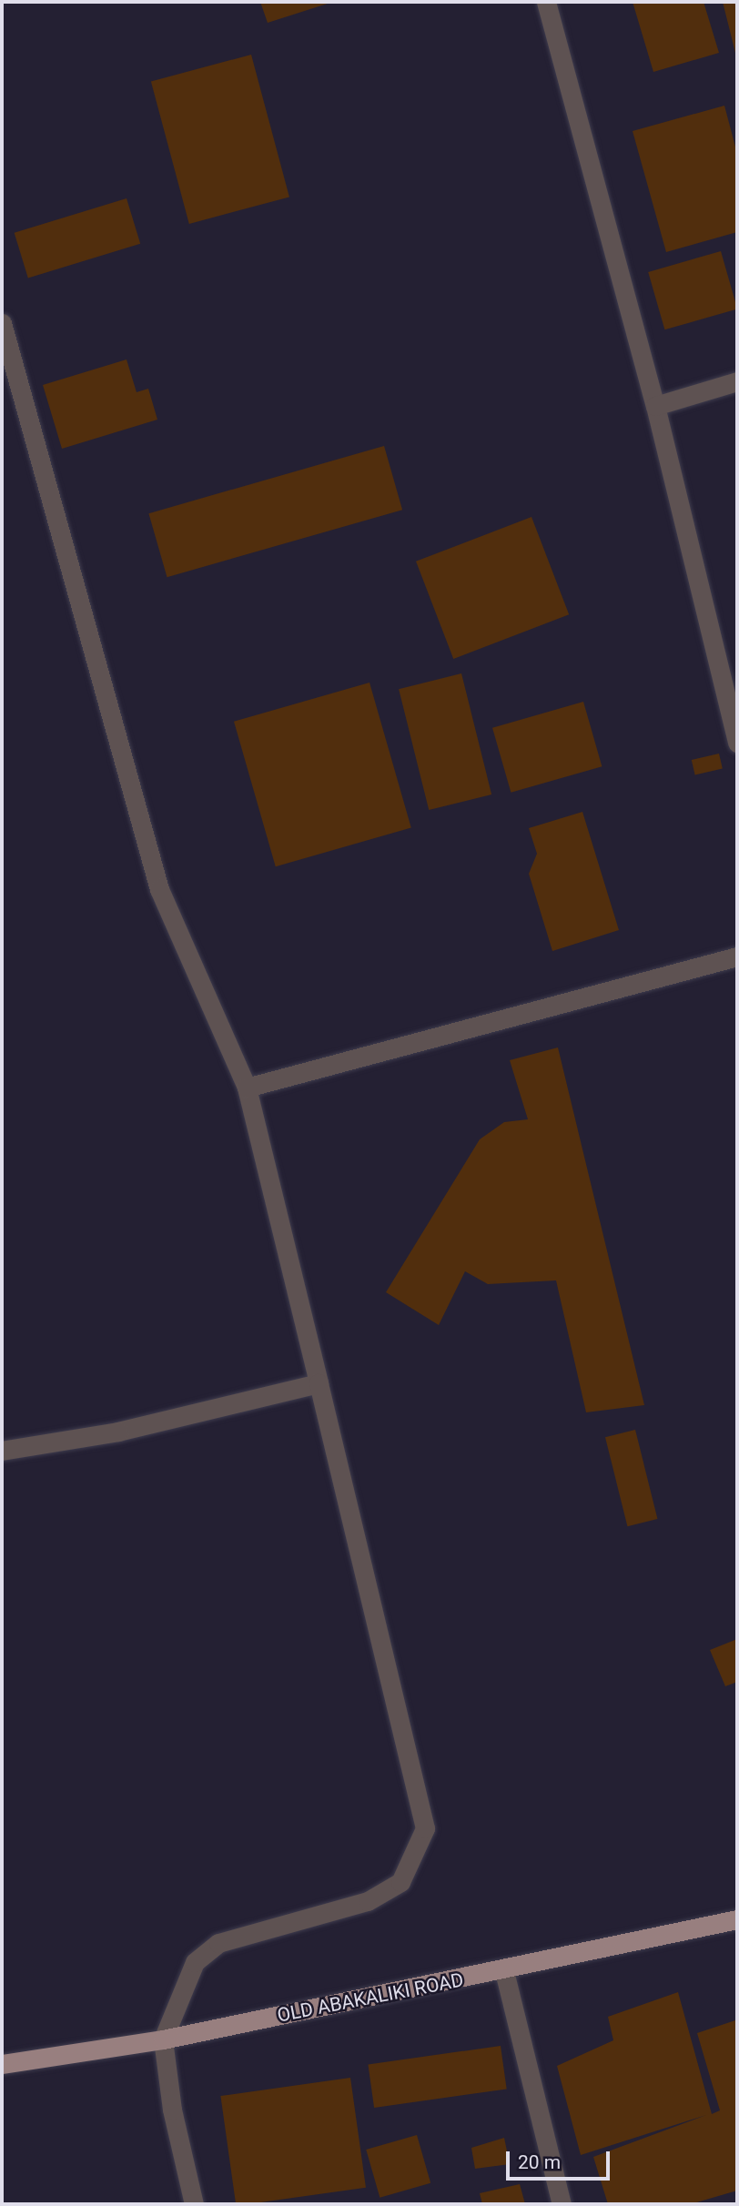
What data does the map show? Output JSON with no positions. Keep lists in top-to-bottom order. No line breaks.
{"streets":{"main road":["OLD ABAKALIKI ROAD"]},"scale_bar":"20 m"}
